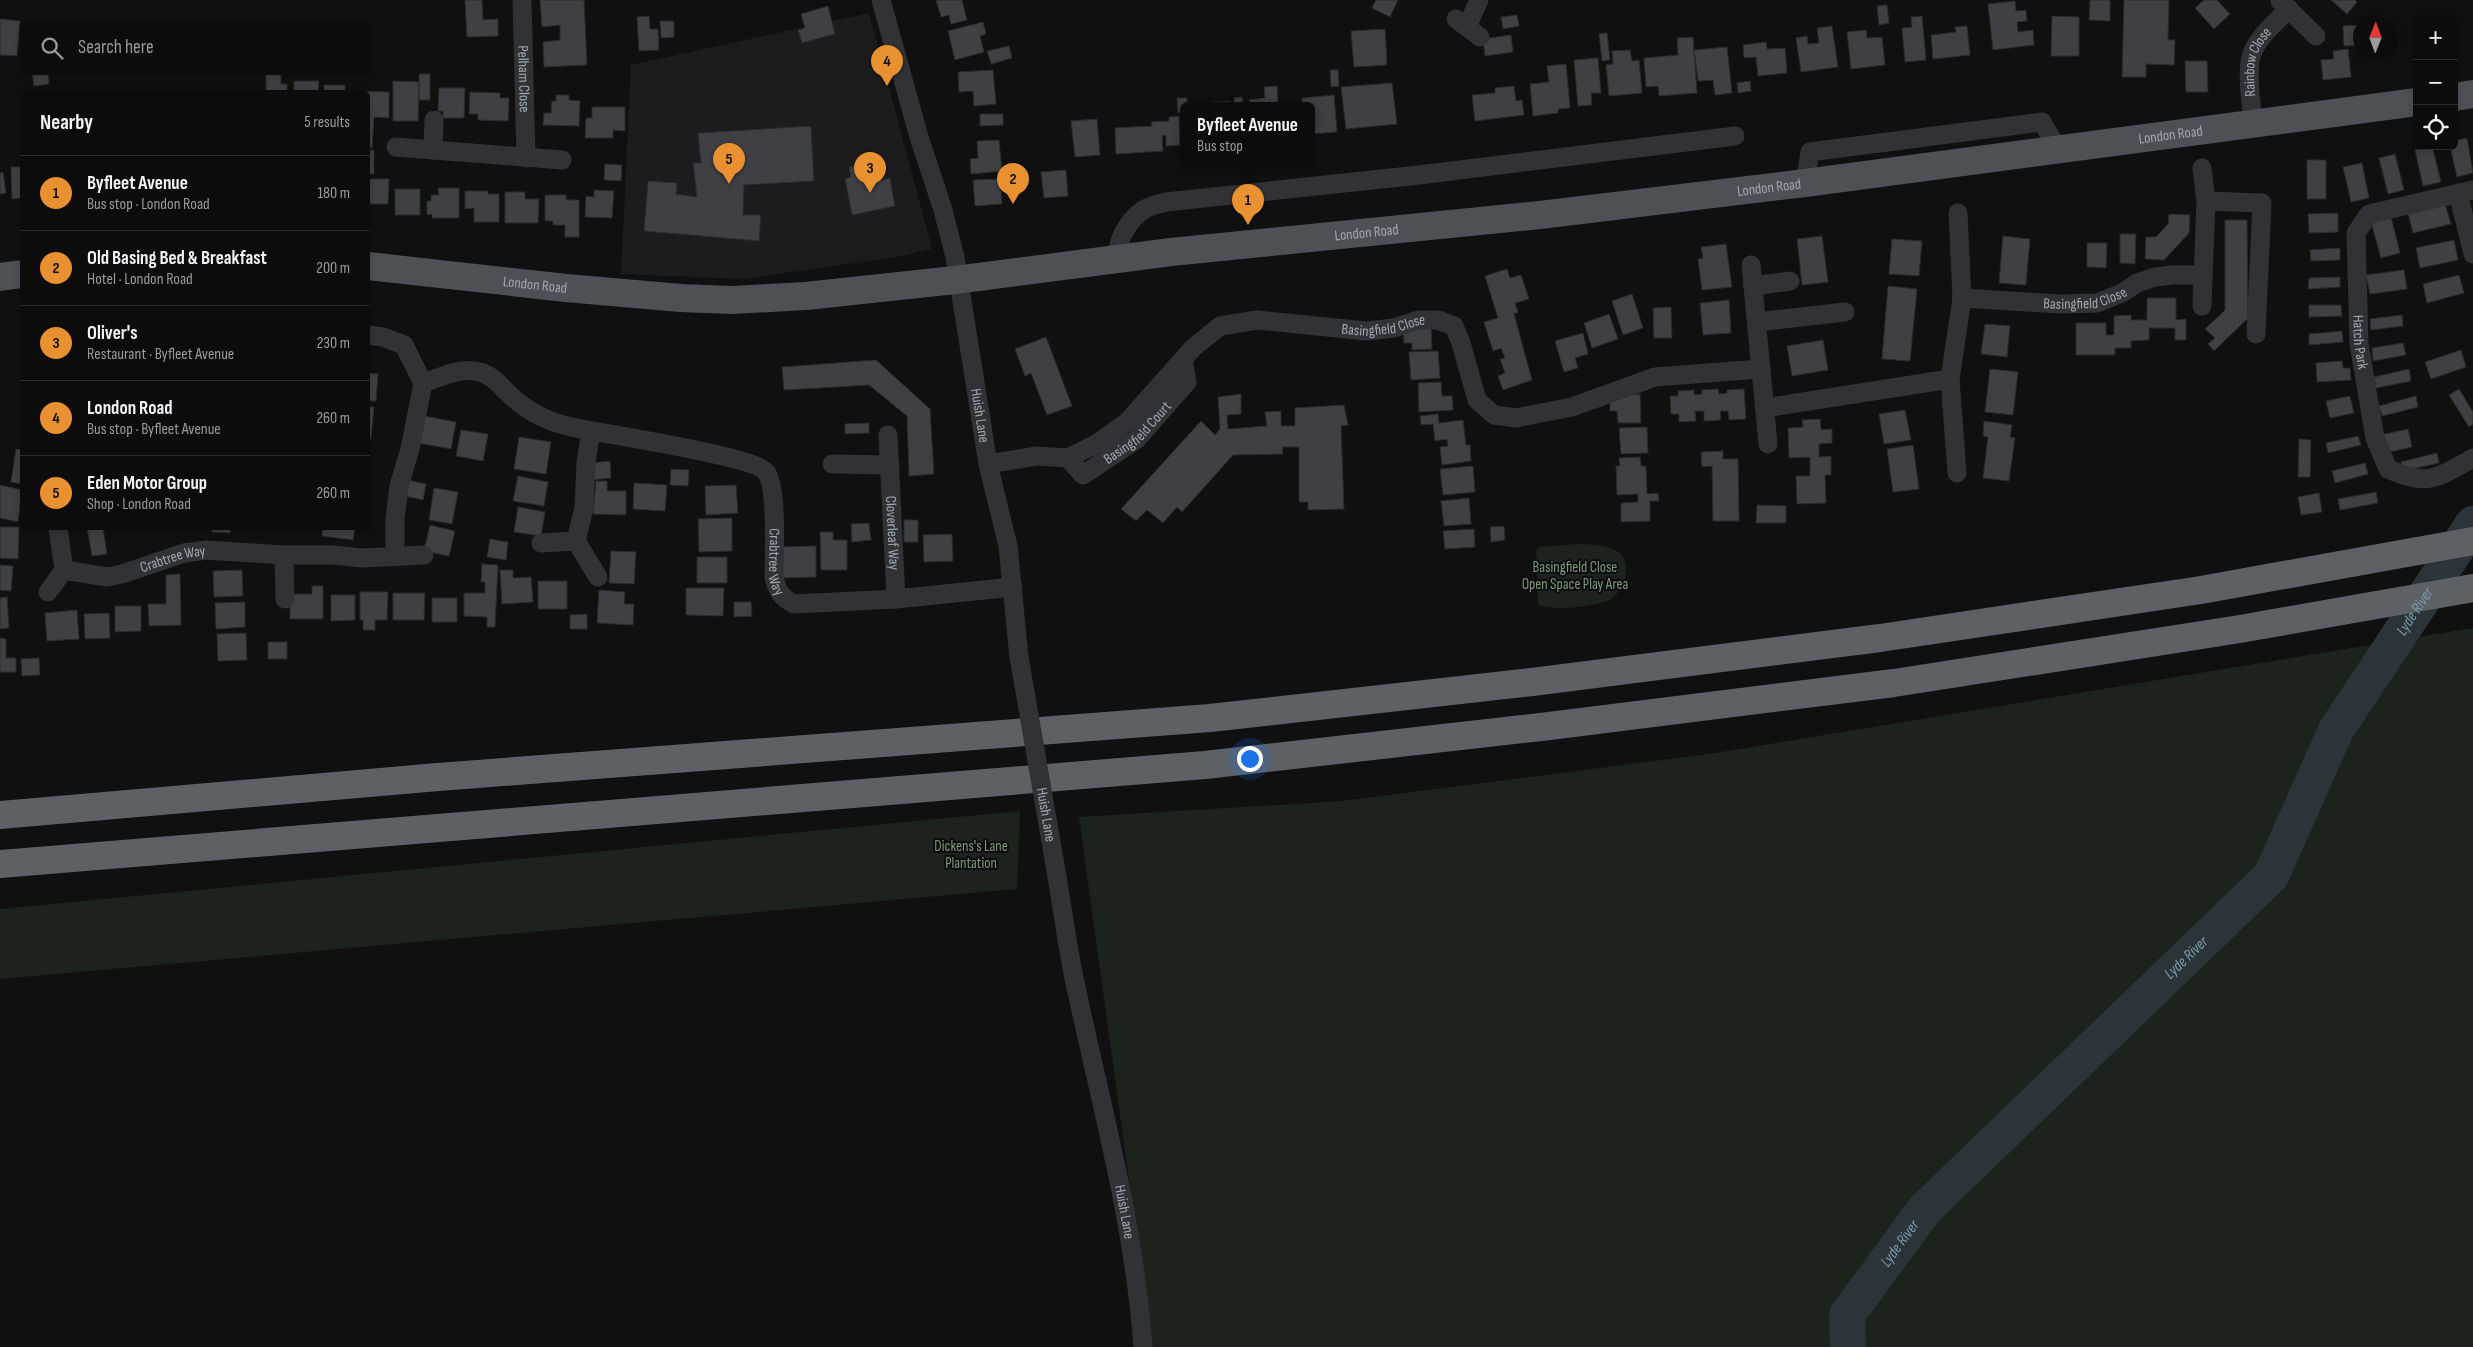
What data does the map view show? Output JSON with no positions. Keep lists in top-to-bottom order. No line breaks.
{"streets":{"main road":["London Road"],"street":["Rainbow Close","Pelham Close","Basingfield Close","Hatch Park","Huish Lane","Cloverleaf Way","Crabtree Way"]},"crossings":[["Rainbow Close","London Road"],["London Road","Huish Lane"],["Basingfield Close","Huish Lane"],["Huish Lane","Crabtree Way"],["Cloverleaf Way","Crabtree Way"]],"water":["Lyde River"],"parks":["Basingfield Close Open Space Play Area","Dickens's Lane Plantation"],"north":"top","page":{"map_buttons":["+","−"],"search":"Search here","pins":["4","5","3","2","1"],"heading":["Nearby","5 results"],"popup":["Byfleet Avenue","Bus stop"],"list":[{"mark":"1","name":"Byfleet Avenue","note":"Bus stop · London Road","value":"180 m"},{"mark":"2","name":"Old Basing Bed & Breakfast","note":"Hotel · London Road","value":"200 m"},{"mark":"3","name":"Oliver's","note":"Restaurant · Byfleet Avenue","value":"230 m"},{"mark":"4","name":"London Road","note":"Bus stop · Byfleet Avenue","value":"260 m"},{"mark":"5","name":"Eden Motor Group","note":"Shop · London Road","value":"260 m"}]}}
